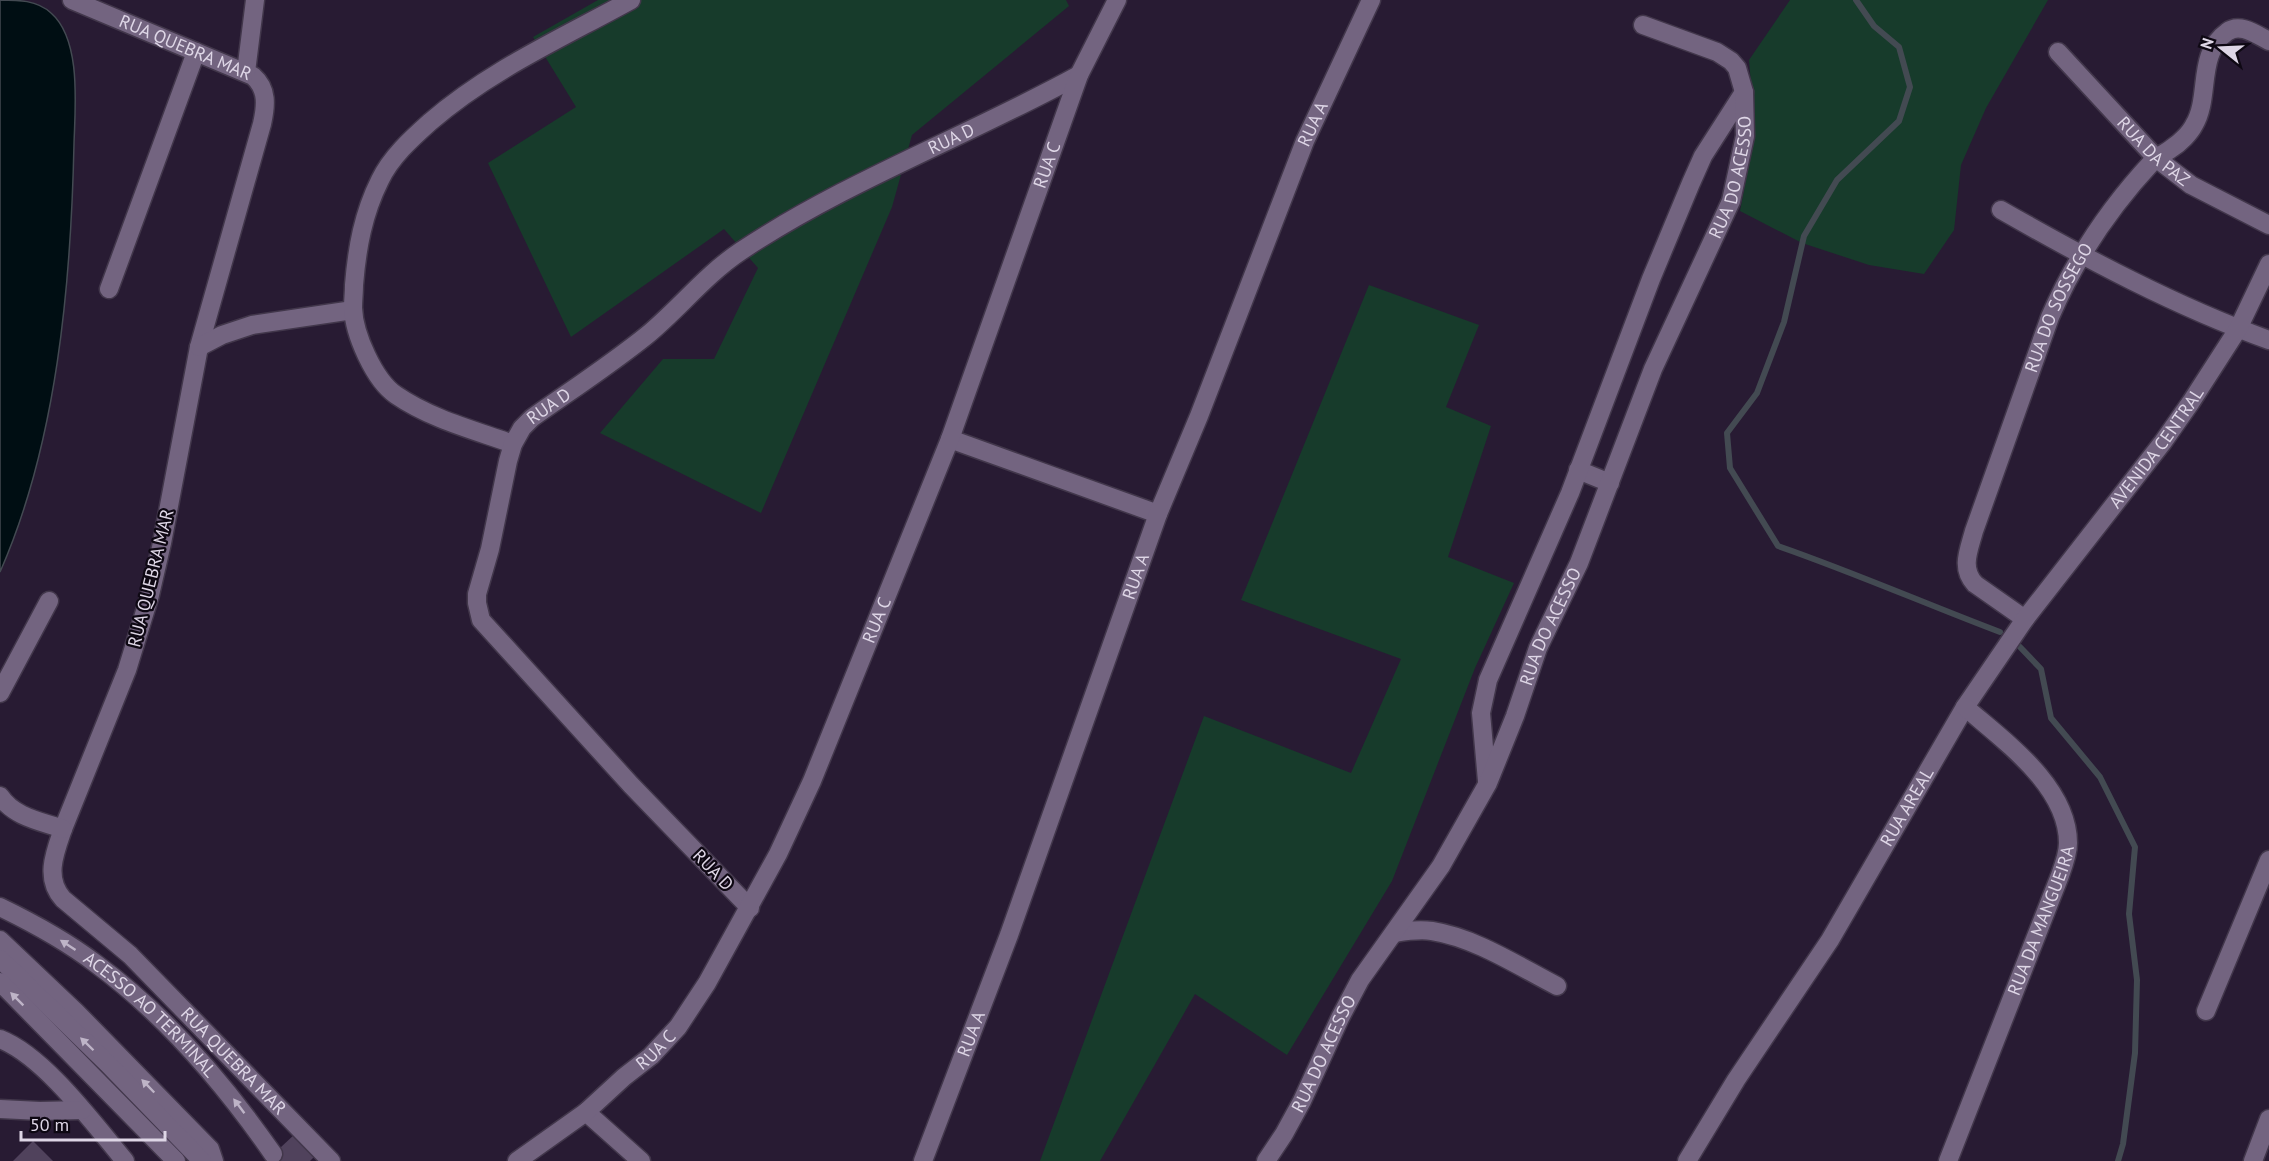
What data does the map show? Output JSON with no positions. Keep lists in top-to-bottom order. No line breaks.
{"streets":{"street":["RUA QUEBRA MAR","RUA A","RUA D","RUA DA PAZ","RUA C","RUA DO ACESSO","RUA DO SOSSEGO","AVENIDA CENTRAL","RUA AREAL","RUA DA MANGUEIRA","ACESSO AO TERMINAL"]},"crossings":[["RUA D","RUA C"],["RUA DA PAZ","RUA DO SOSSEGO"],["RUA DO SOSSEGO","AVENIDA CENTRAL"],["RUA DO SOSSEGO","RUA AREAL"],["AVENIDA CENTRAL","RUA AREAL"],["RUA AREAL","RUA DA MANGUEIRA"]],"scale_bar":"50 m","north":"left"}
